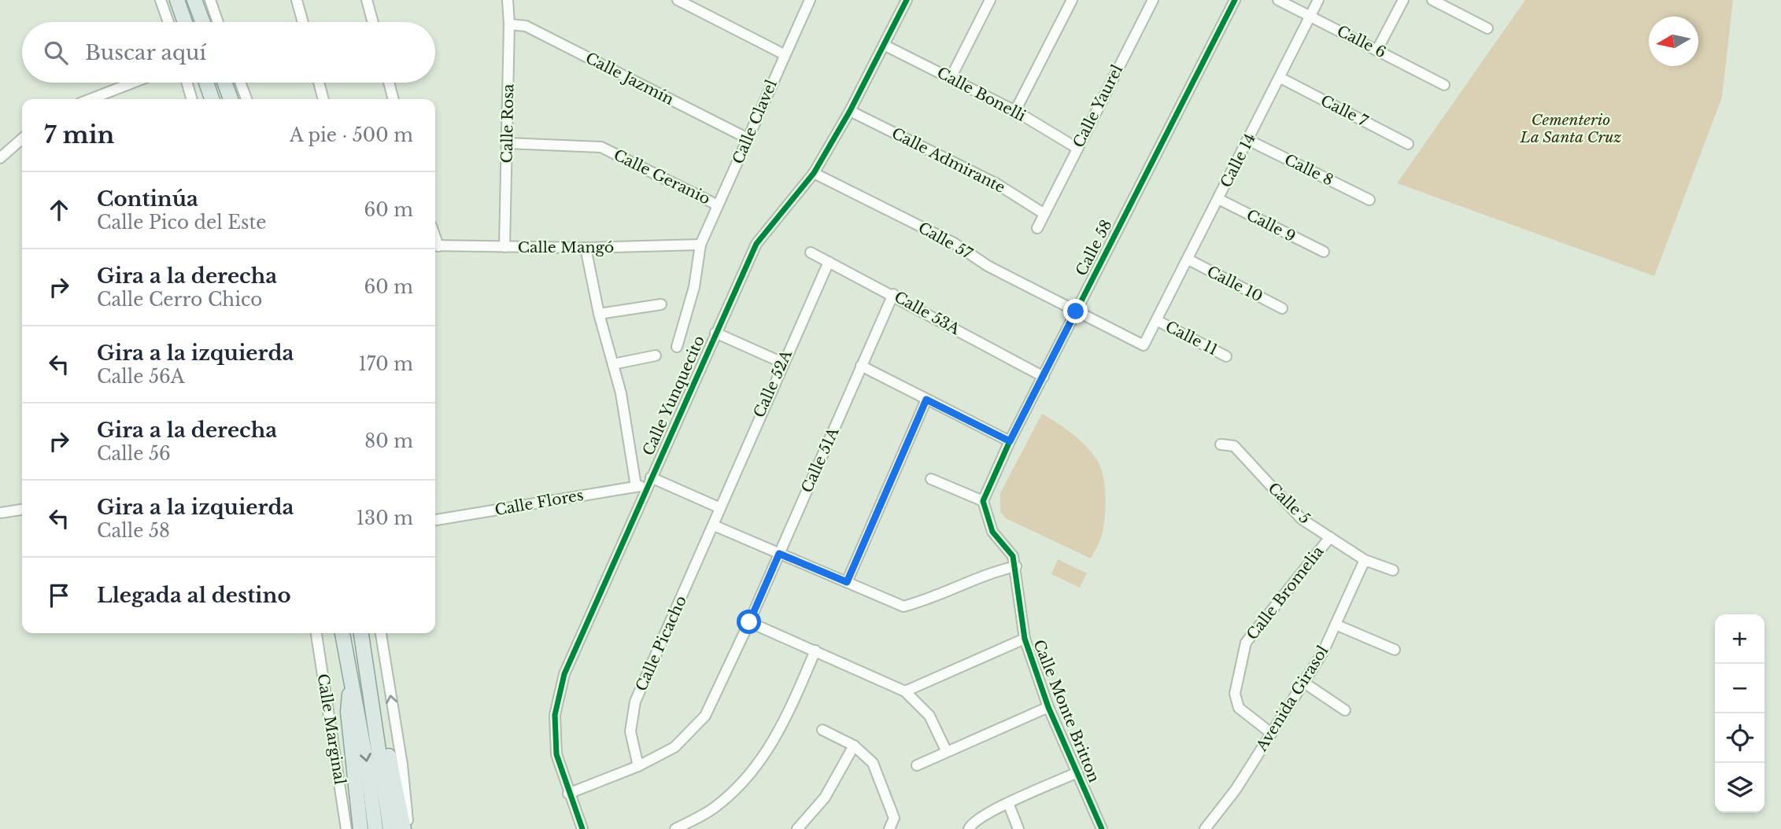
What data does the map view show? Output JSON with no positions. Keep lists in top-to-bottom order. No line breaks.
{"streets":{"street":["Calle 6","Calle Jazmín","Calle Bonelli","Calle Yaurel","Calle 7","Calle Clavel","Calle Rosa","Calle Admirante","Calle 14","Calle 8","Calle Geranio","Calle 9","Calle 57","Calle Mangó","Calle 58","Calle 10","Calle 53A","Calle 11","Calle 52A","Calle Yunquecito","Calle 51A","Calle Flores","Calle 5","Calle Bromelia","Calle Picacho","Avenida Girasol","Calle Monte Britton","Calle Marginal"]},"crossings":[["Calle 6","Calle 14"],["Calle Jazmín","Calle Clavel"],["Calle Jazmín","Calle Rosa"],["Calle Bonelli","Calle Yaurel"],["Calle Bonelli","Calle Yunquecito"],["Calle Yaurel","Calle Admirante"],["Calle 7","Calle 14"],["Calle Clavel","Calle Geranio"],["Calle Clavel","Calle Mangó"],["Calle Rosa","Calle Geranio"],["Calle Rosa","Calle Mangó"],["Calle Admirante","Calle Yunquecito"],["Calle 14","Calle 8"],["Calle 14","Calle 9"],["Calle 14","Calle 57"],["Calle 14","Calle 10"],["Calle 14","Calle 11"],["Calle 57","Calle 58"],["Calle 57","Calle Yunquecito"],["Calle 58","Calle 53A"],["Calle 53A","Calle 52A"],["Calle 53A","Calle 51A"],["Calle 52A","Calle Picacho"],["Calle Yunquecito","Calle 51A"],["Calle Yunquecito","Calle Flores"],["Calle 51A","Calle Picacho"],["Calle 5","Calle Bromelia"],["Calle 5","Avenida Girasol"],["Calle Bromelia","Avenida Girasol"]],"parks":["Cementerio La Santa Cruz"],"north":"left","page":{"search":"Buscar aquí","heading":["7 min","A pie · 500 m"],"list":[["Continúa","Calle Pico del Este","60 m"],["Gira a la derecha","Calle Cerro Chico","60 m"],["Gira a la izquierda","Calle 56A","170 m"],["Gira a la derecha","Calle 56","80 m"],["Gira a la izquierda","Calle 58","130 m"],"Llegada al destino"],"map_buttons":["+","−"]}}
